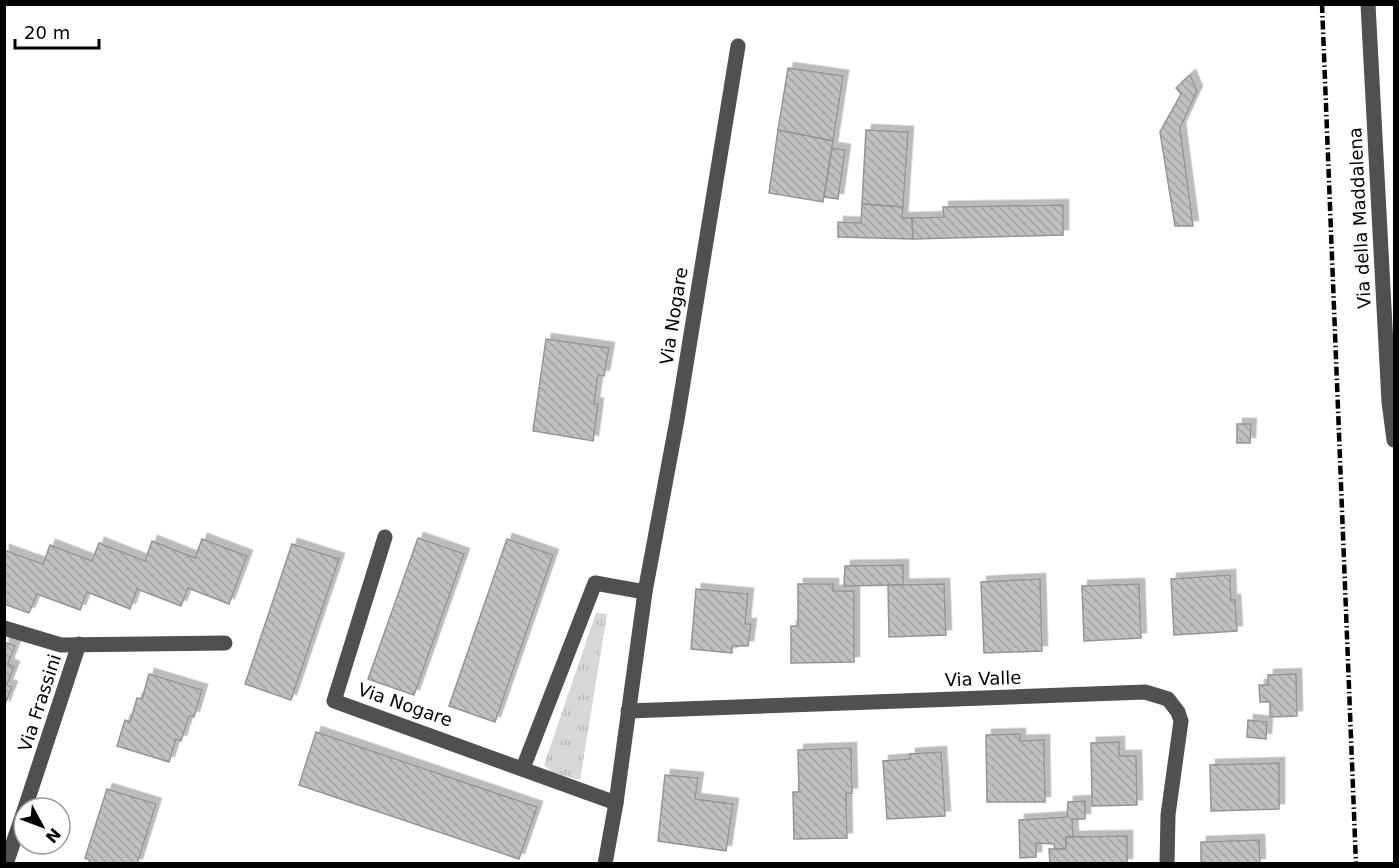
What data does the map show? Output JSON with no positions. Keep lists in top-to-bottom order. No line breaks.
{"streets":{"street":["Via della Maddalena","Via Nogare","Via Valle","Via Frassini"]},"crossings":[["Via Nogare","Via Valle"]],"scale_bar":"20 m","north":"bottom right"}
